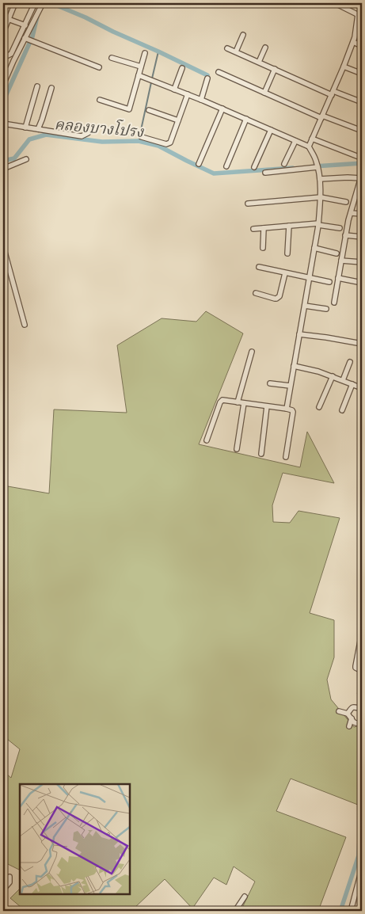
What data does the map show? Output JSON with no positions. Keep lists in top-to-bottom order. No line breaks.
{"water":["คลองบางโปรง"]}
